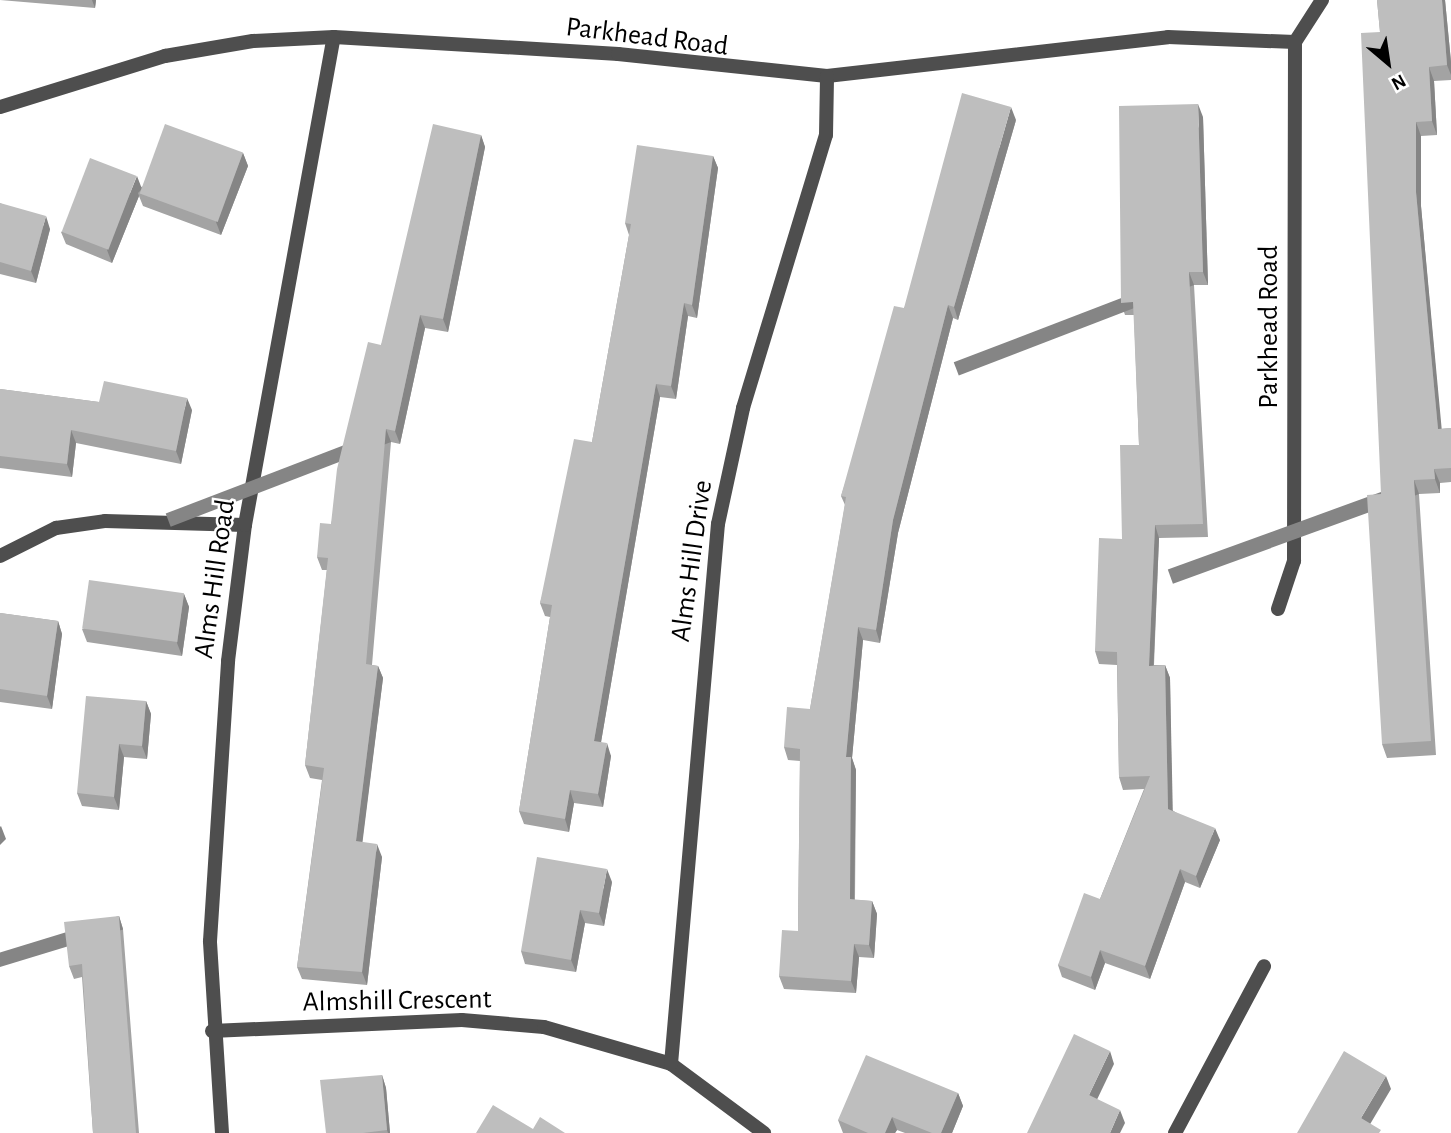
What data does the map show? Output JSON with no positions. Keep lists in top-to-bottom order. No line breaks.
{"streets":{"street":["Parkhead Road","Alms Hill Drive","Alms Hill Road","Almshill Crescent"]},"crossings":[["Parkhead Road","Alms Hill Drive"],["Parkhead Road","Alms Hill Road"],["Alms Hill Drive","Almshill Crescent"],["Alms Hill Road","Almshill Crescent"]],"north":"bottom right"}
